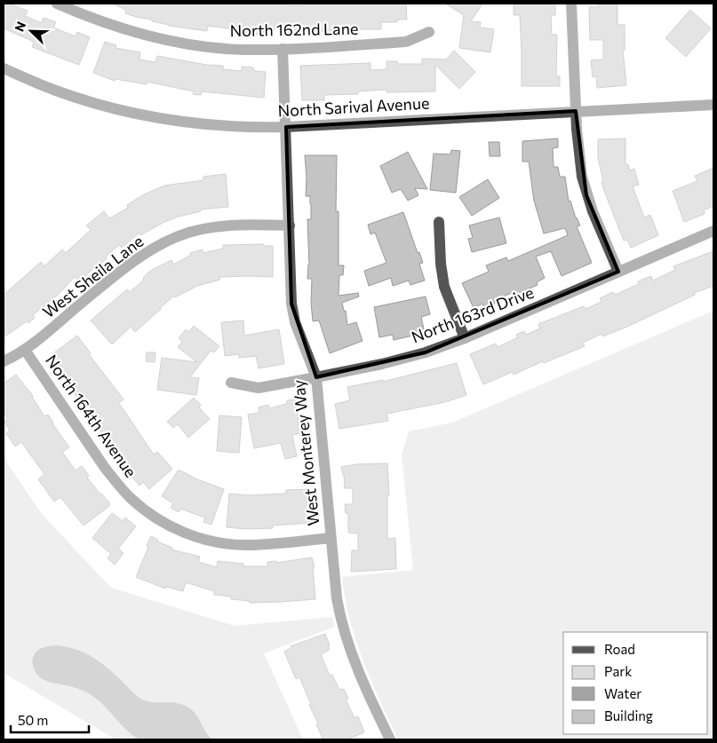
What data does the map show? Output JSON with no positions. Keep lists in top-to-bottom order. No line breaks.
{"streets":{"street":["North 162nd Lane","North Sarival Avenue","West Sheila Lane","North 163rd Drive","North 164th Avenue","West Monterey Way"]},"crossings":[["North 162nd Lane","West Monterey Way"],["North Sarival Avenue","West Monterey Way"],["West Sheila Lane","North 164th Avenue"],["West Sheila Lane","West Monterey Way"],["North 163rd Drive","West Monterey Way"],["North 164th Avenue","West Monterey Way"]],"legend":["Road","Park","Water","Building"],"scale_bar":"50 m","north":"top left"}
